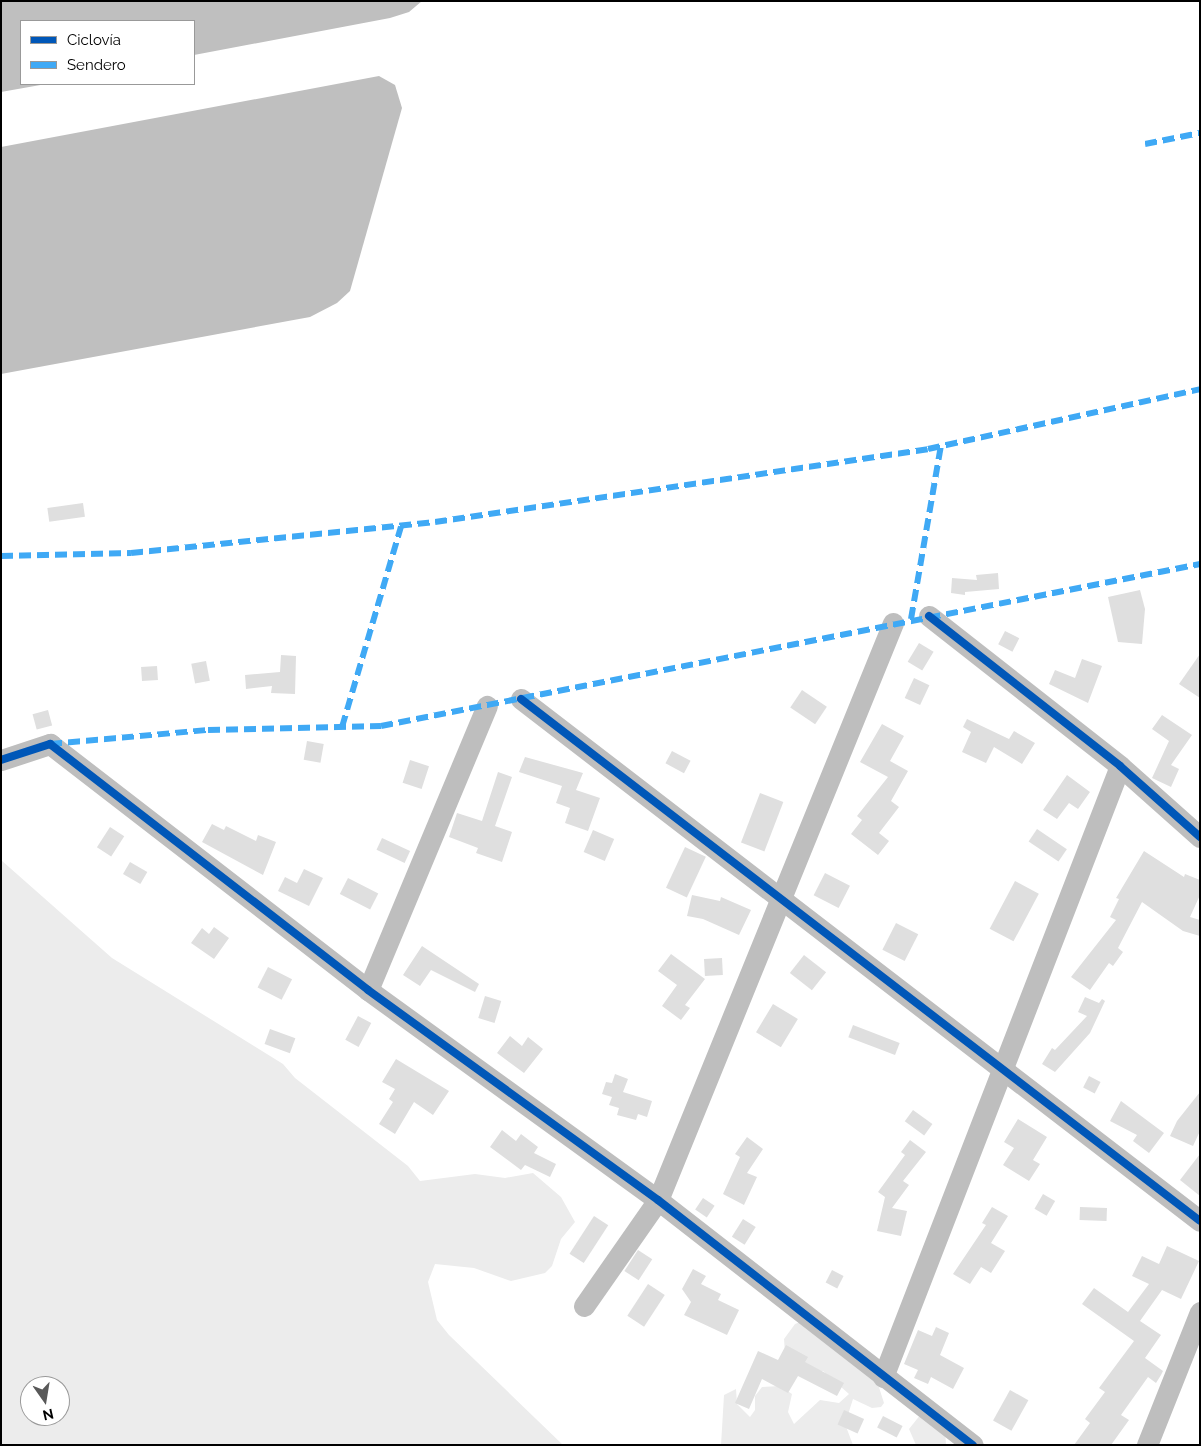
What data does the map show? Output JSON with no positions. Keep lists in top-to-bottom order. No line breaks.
{"legend":["Ciclovía","Sendero"],"north":"bottom"}
